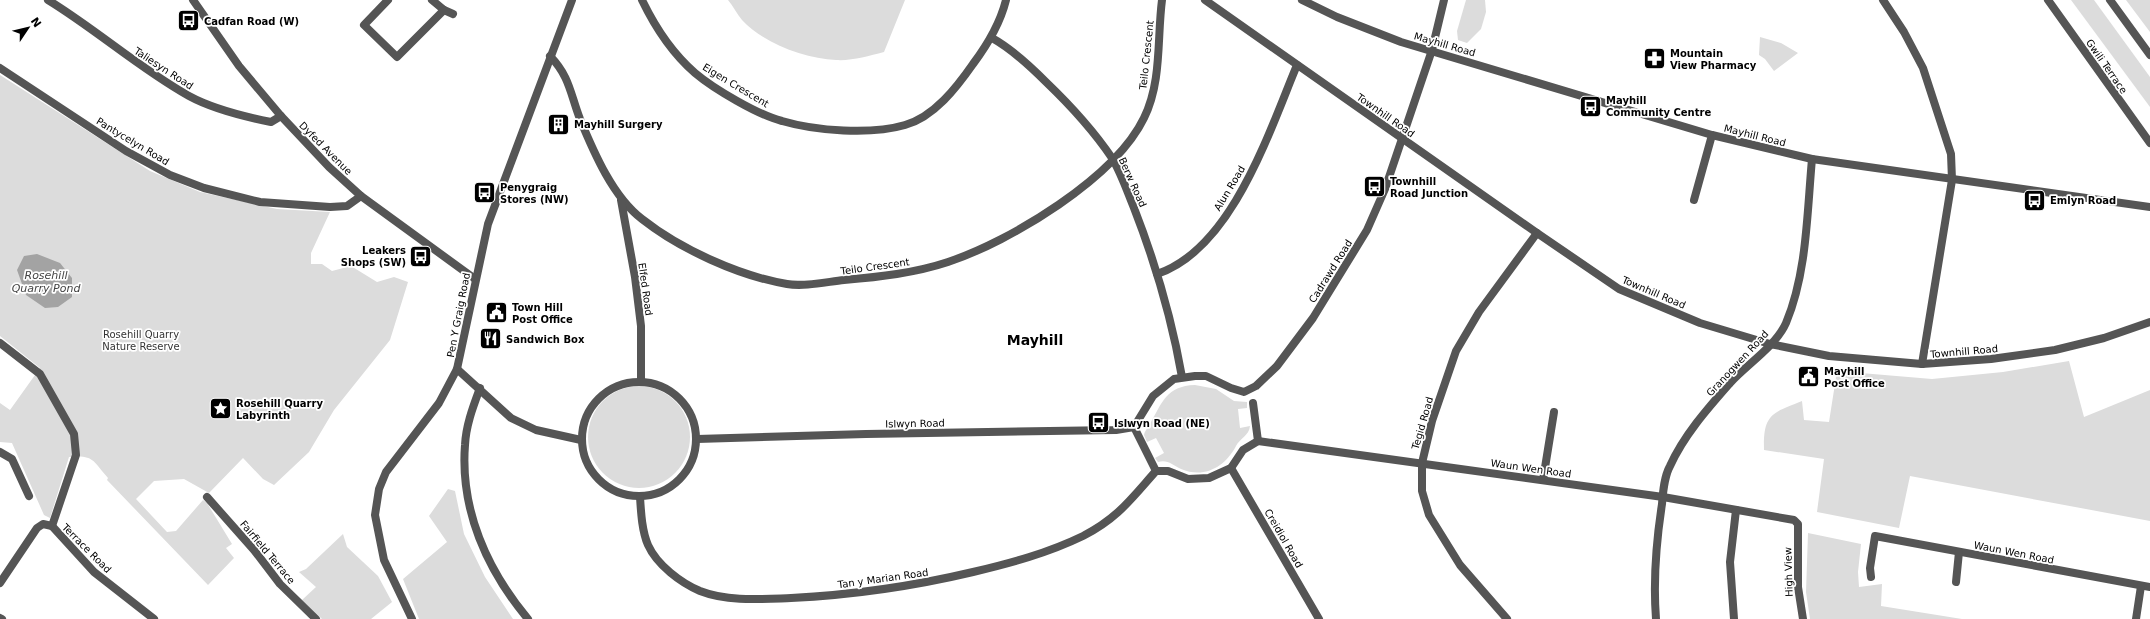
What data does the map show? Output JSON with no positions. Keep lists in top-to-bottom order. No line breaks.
{"streets":{"street":["Mayhill Road","Teilo Crescent","Gwili Terrace","Taliesyn Road","Eigen Crescent","Townhill Road","Pantycelyn Road","Dyfed Avenue","Berw Road","Alun Road","Cadrawd Road","Elfed Road","Pen Y Graig Road","Granogwen Road","Islwyn Road","Tegid Road","Waun Wen Road","Creidiol Road","Terrace Road","Fairfield Terrace","High View","Tan y Marian Road"]},"crossings":[["Mayhill Road","Cadrawd Road"],["Mayhill Road","Granogwen Road"],["Teilo Crescent","Berw Road"],["Teilo Crescent","Elfed Road"],["Teilo Crescent","Pen Y Graig Road"],["Taliesyn Road","Dyfed Avenue"],["Eigen Crescent","Berw Road"],["Townhill Road","Alun Road"],["Townhill Road","Cadrawd Road"],["Townhill Road","Granogwen Road"],["Townhill Road","Tegid Road"],["Pantycelyn Road","Dyfed Avenue"],["Dyfed Avenue","Pen Y Graig Road"],["Berw Road","Alun Road"],["Berw Road","Cadrawd Road"],["Elfed Road","Islwyn Road"],["Elfed Road","Tan y Marian Road"],["Granogwen Road","Waun Wen Road"],["Islwyn Road","Tan y Marian Road"],["Tegid Road","Waun Wen Road"],["Waun Wen Road","High View"]],"districts":["Mayhill"],"water":["Rosehill Quarry Pond"],"parks":["Rosehill Quarry Nature Reserve"],"places":{"bus stop":["Cadfan Road (W)","Mayhill Community Centre","Townhill Road Junction","Penygraig Stores (NW)","Emlyn Road","Leakers Shops (SW)","Islwyn Road (NE)"],"pharmacy":["Mountain View Pharmacy"],"building":["Mayhill Surgery"],"public building":["Town Hill Post Office","Mayhill Post Office"],"restaurant":["Sandwich Box"],"place":["Rosehill Quarry Labyrinth"]},"north":"top right"}
